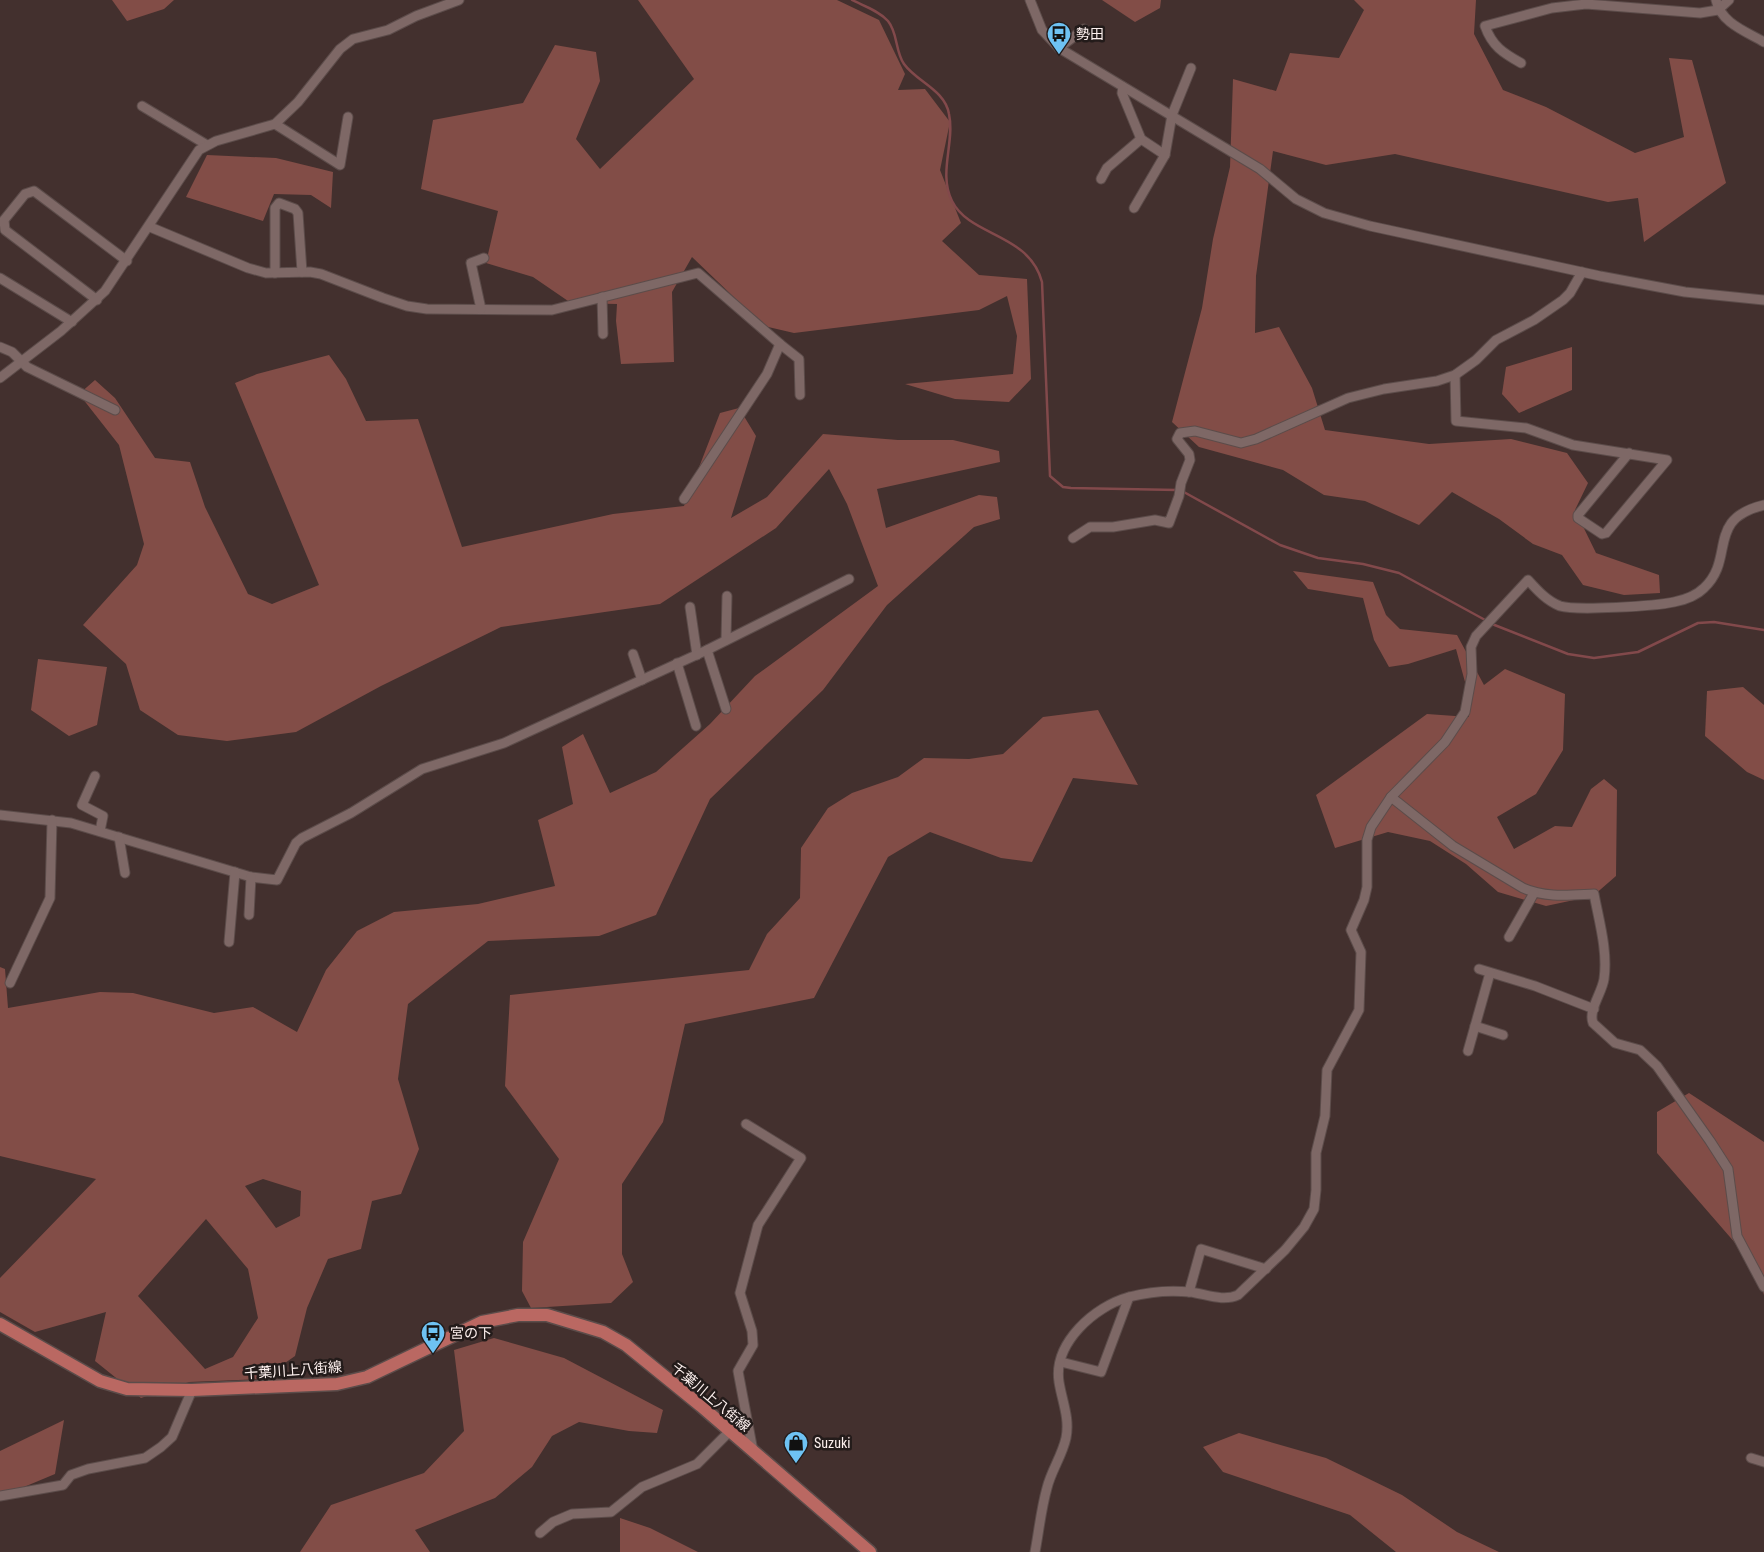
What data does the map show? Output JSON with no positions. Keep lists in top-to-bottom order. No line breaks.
{"streets":{"main road":["千葉川上八街線"]},"places":{"bus stop":["勢田","宮の下"],"shop":["Suzuki"]}}
